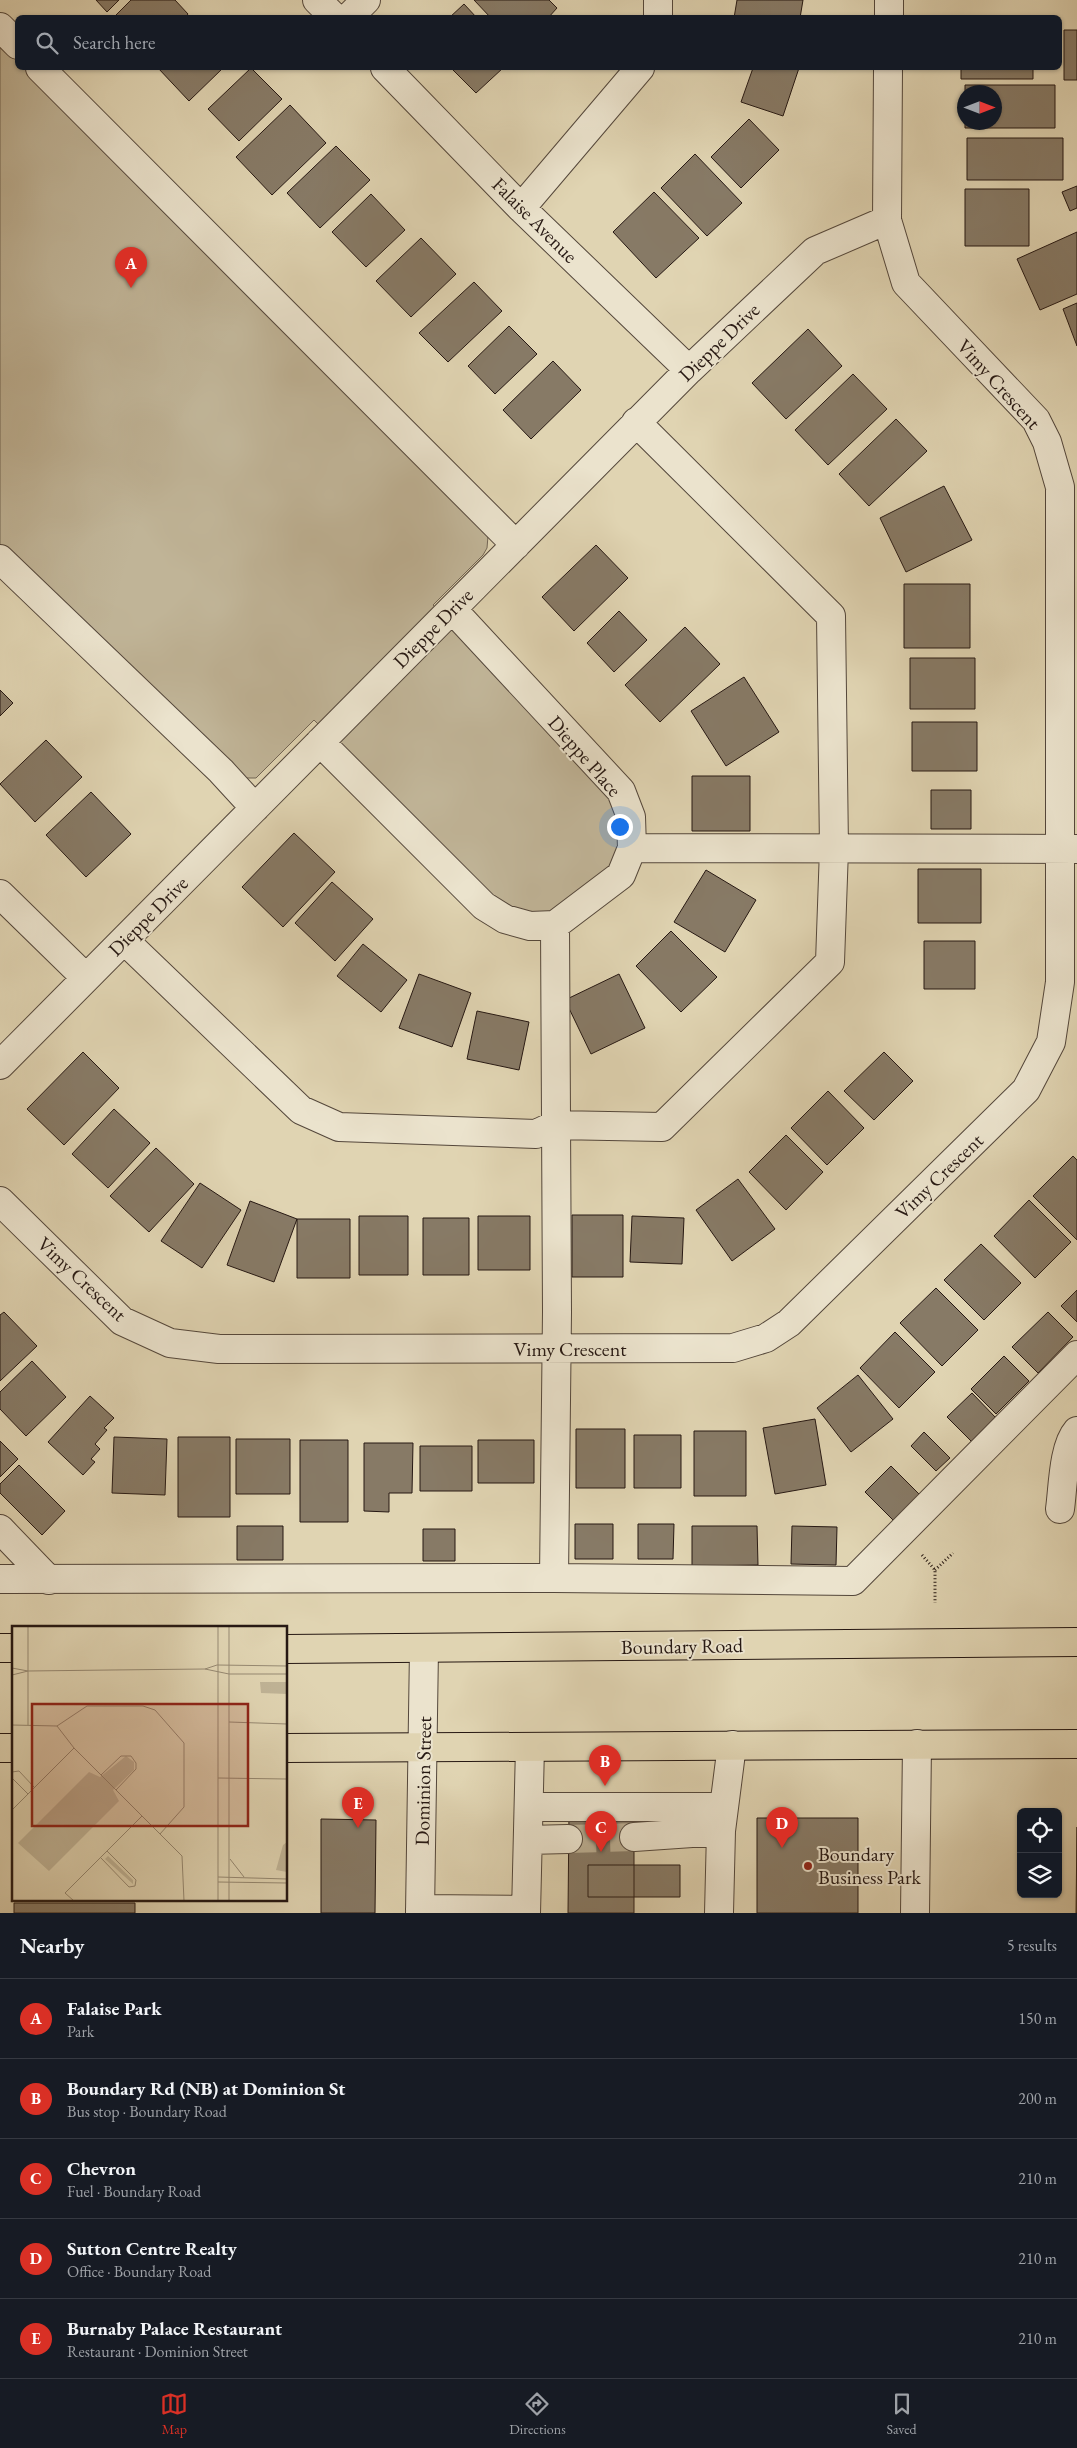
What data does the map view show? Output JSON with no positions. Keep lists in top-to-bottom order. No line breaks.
{"streets":{"main road":["Boundary Road"],"street":["Falaise Avenue","Dieppe Drive","Vimy Crescent","Dieppe Place","Dominion Street"]},"crossings":[["Falaise Avenue","Dieppe Drive"],["Dieppe Drive","Vimy Crescent"],["Dieppe Drive","Dieppe Place"],["Boundary Road","Dominion Street"]],"places":["Boundary Business Park"],"north":"right","page":{"search":"Search here","pins":["A","B","E","D","C"],"heading":["Nearby","5 results"],"list":[{"mark":"A","name":"Falaise Park","note":"Park","value":"150 m"},{"mark":"B","name":"Boundary Rd (NB) at Dominion St","note":"Bus stop · Boundary Road","value":"200 m"},{"mark":"C","name":"Chevron","note":"Fuel · Boundary Road","value":"210 m"},{"mark":"D","name":"Sutton Centre Realty","note":"Office · Boundary Road","value":"210 m"},{"mark":"E","name":"Burnaby Palace Restaurant","note":"Restaurant · Dominion Street","value":"210 m"}],"nav":["Map","Directions","Saved"]}}
